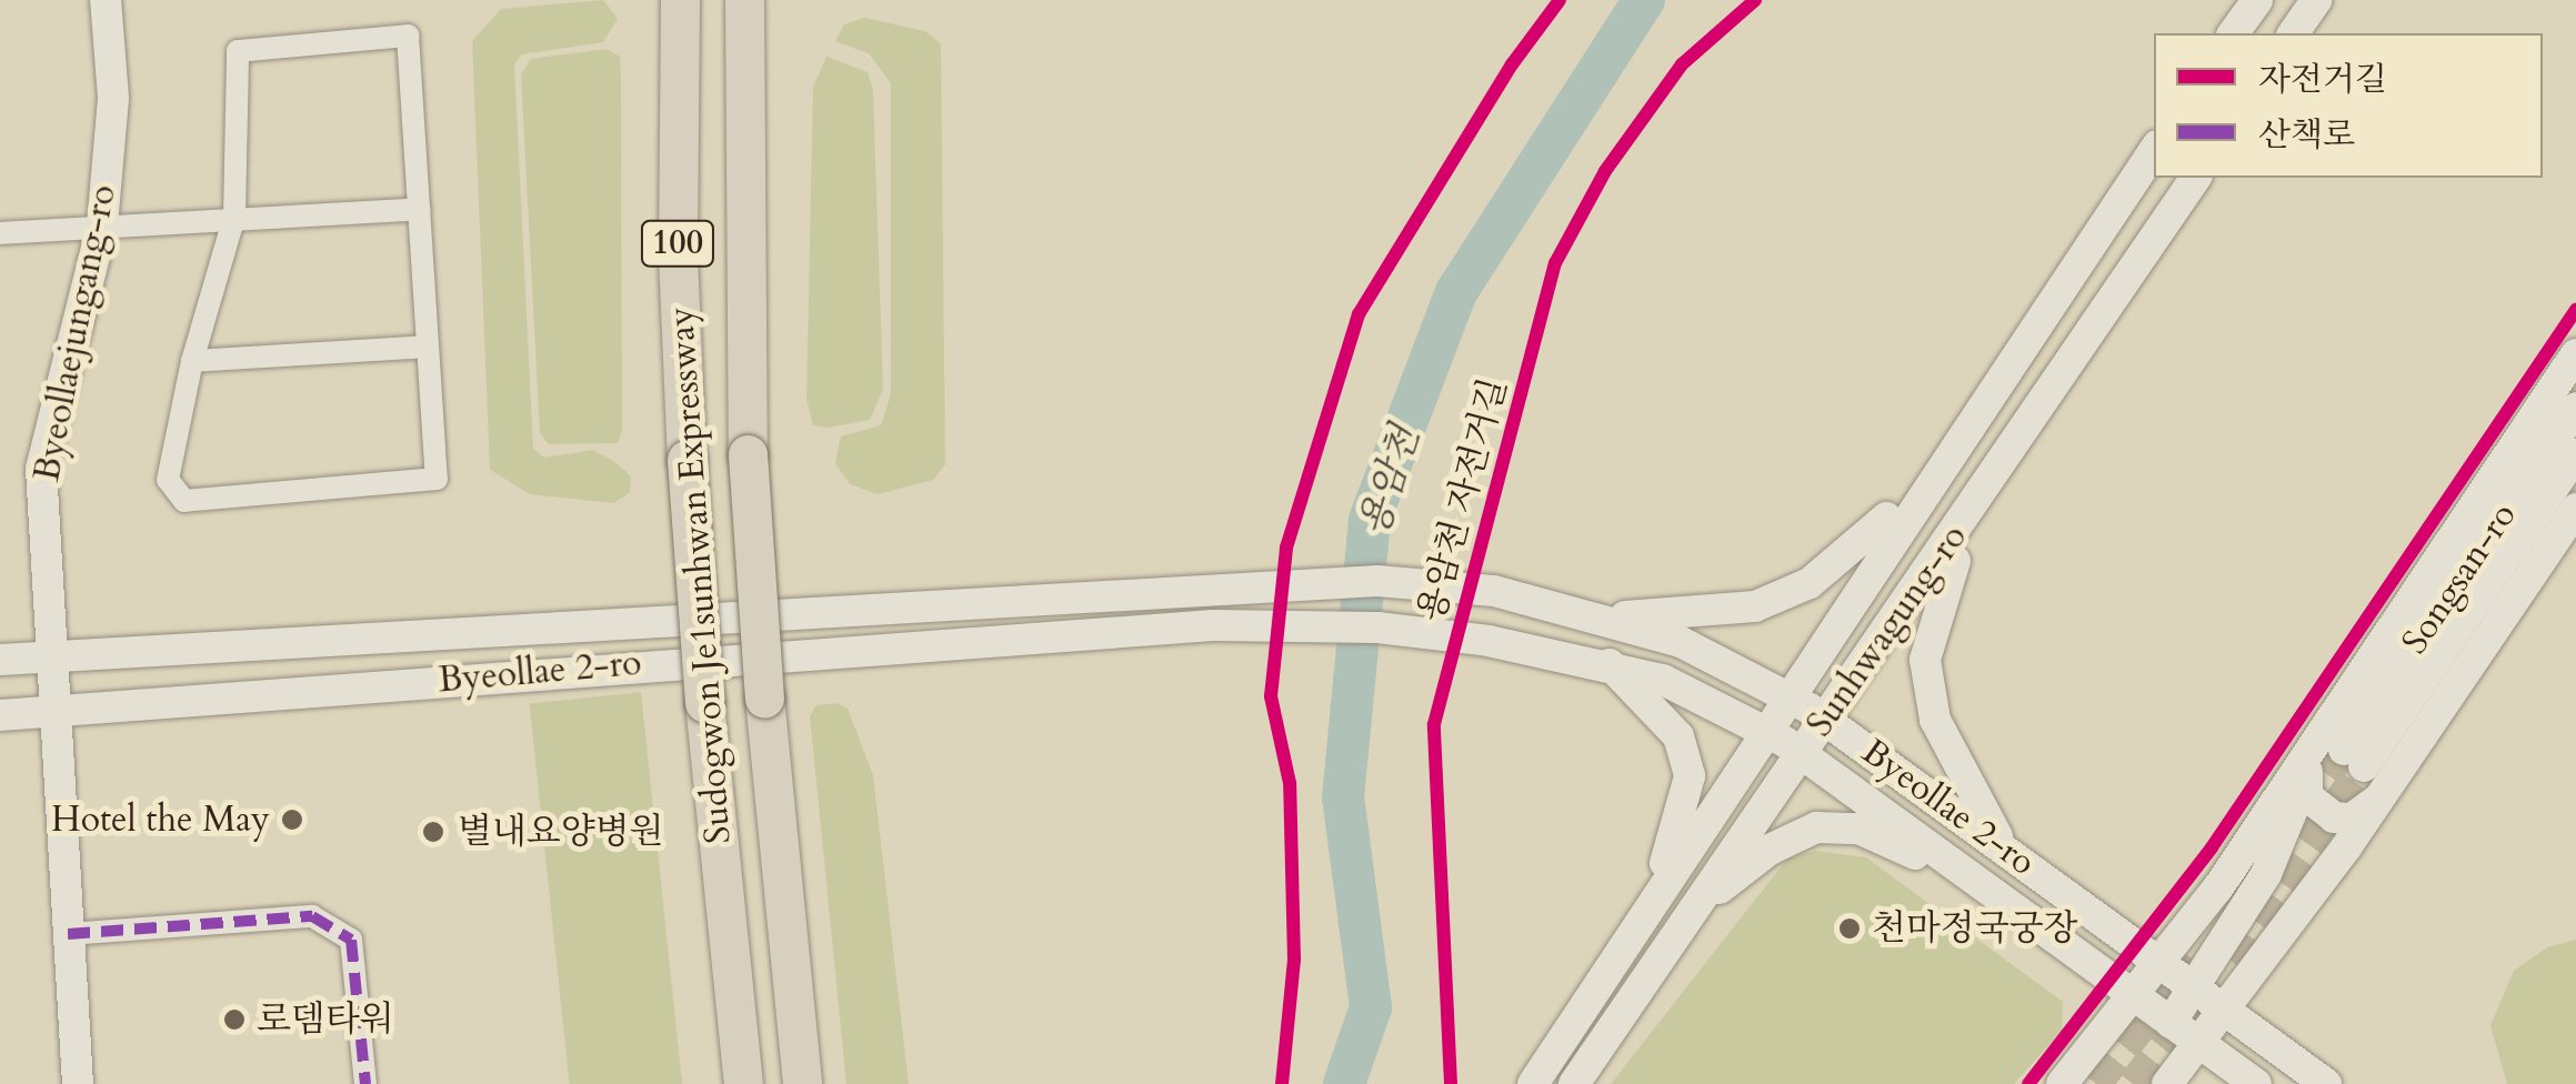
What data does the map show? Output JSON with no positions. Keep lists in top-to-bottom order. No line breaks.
{"streets":{"highway":["100","Sudogwon Je1sunhwan Expressway"],"street":["Byeollaejungang-ro","Songsan-ro","Sunhwagung-ro","Byeollae 2-ro"],"cycle path":["용암천 자전거길"]},"crossings":[["Byeollaejungang-ro","Byeollae 2-ro"],["Sunhwagung-ro","Byeollae 2-ro"]],"water":["용암천"],"places":["Hotel the May","별내요양병원","천마정국궁장","로뎀타워"],"legend":["자전거길","산책로"]}
